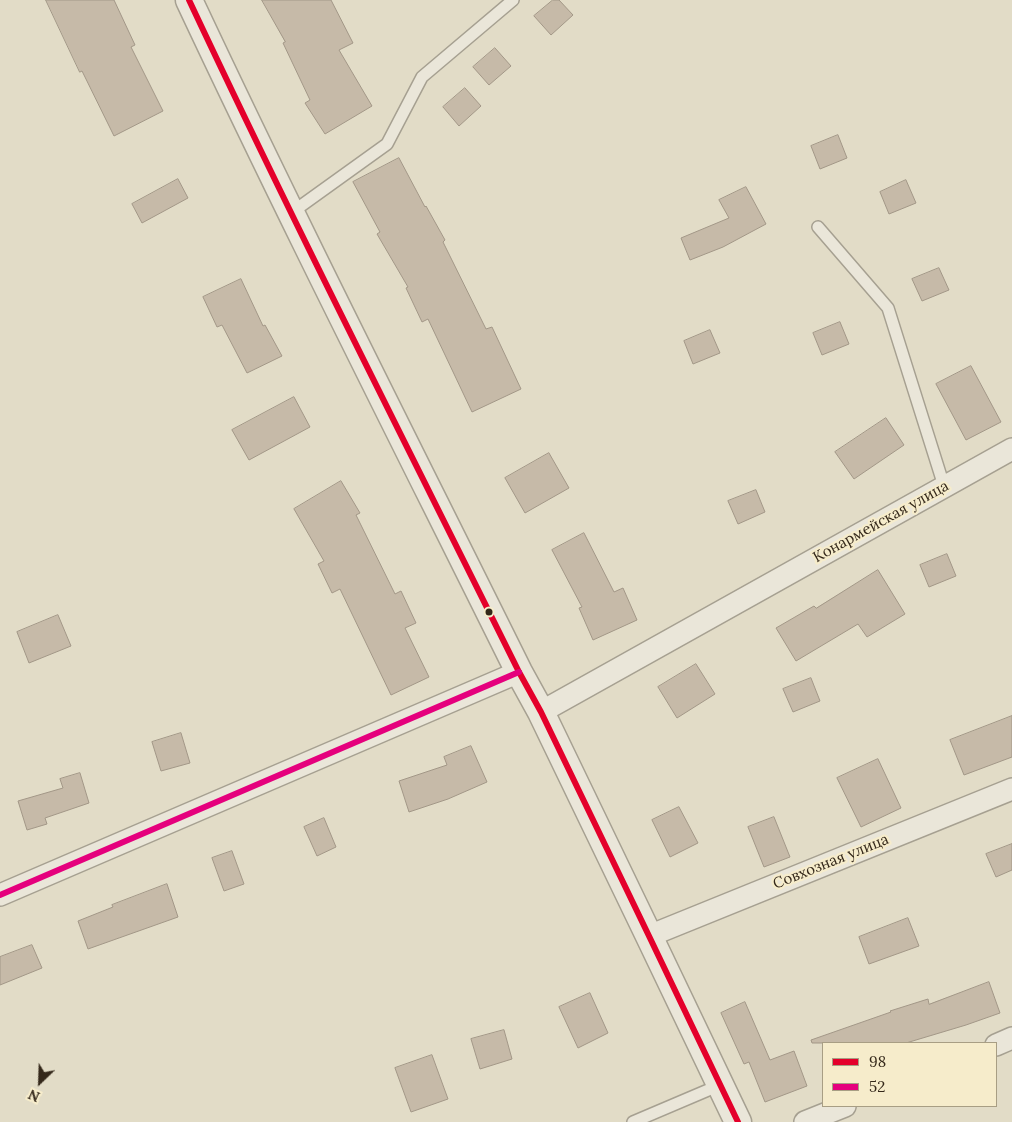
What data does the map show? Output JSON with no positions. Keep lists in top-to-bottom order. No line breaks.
{"streets":{"street":["Конармейская улица","Совхозная улица"]},"lines":["transit line 98","transit line 52"],"legend":["98","52"],"north":"bottom left"}
